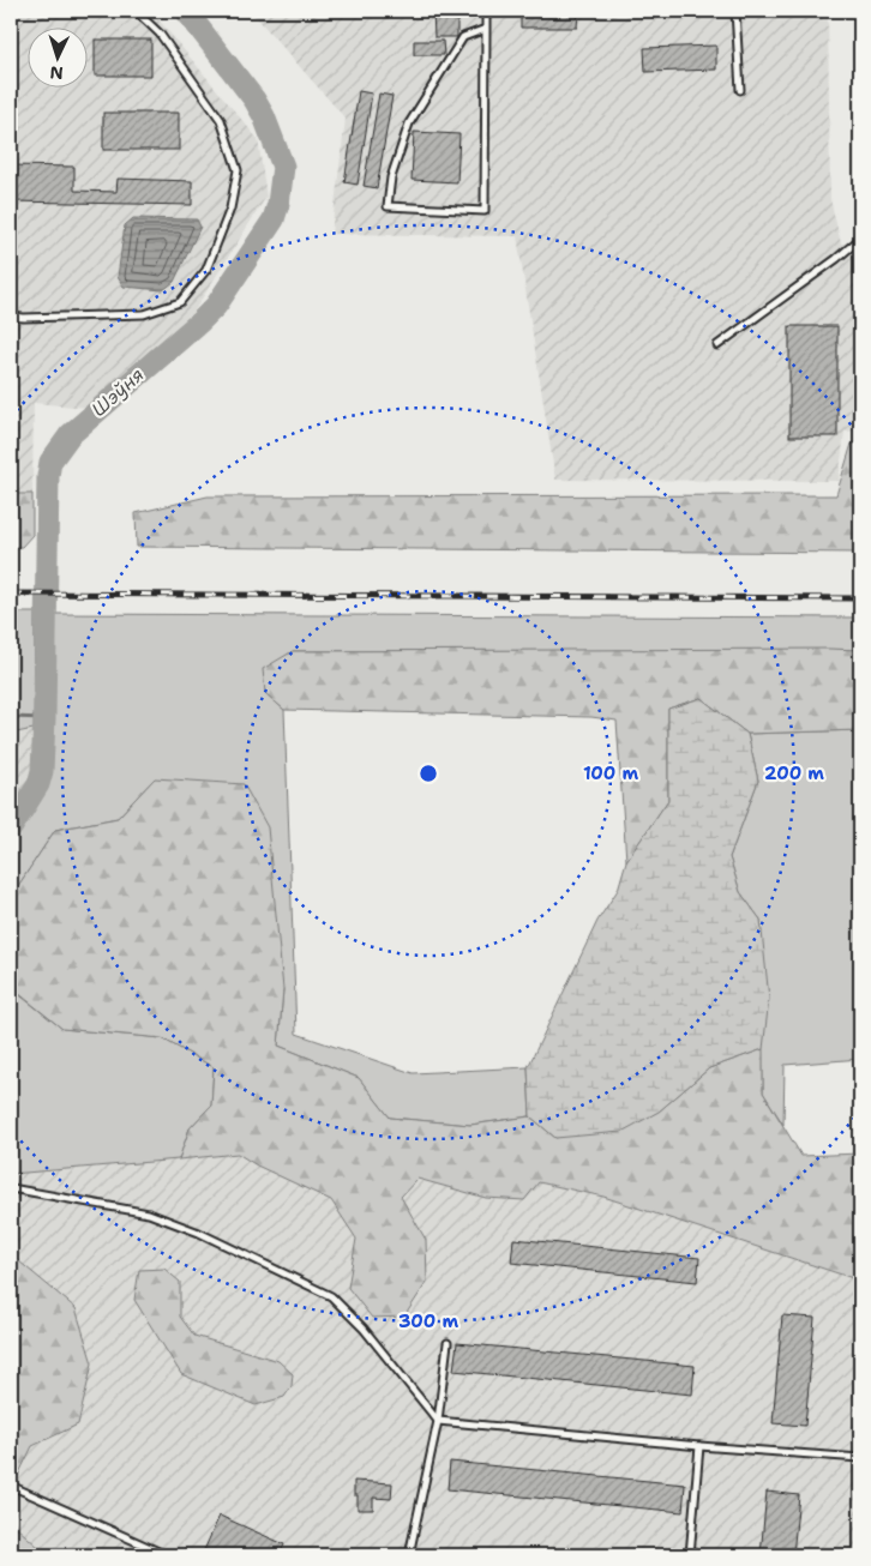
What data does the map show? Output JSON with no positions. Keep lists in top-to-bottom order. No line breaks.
{"water":["Шэўня"],"north":"bottom","rings":["100 m","200 m","300 m"]}
